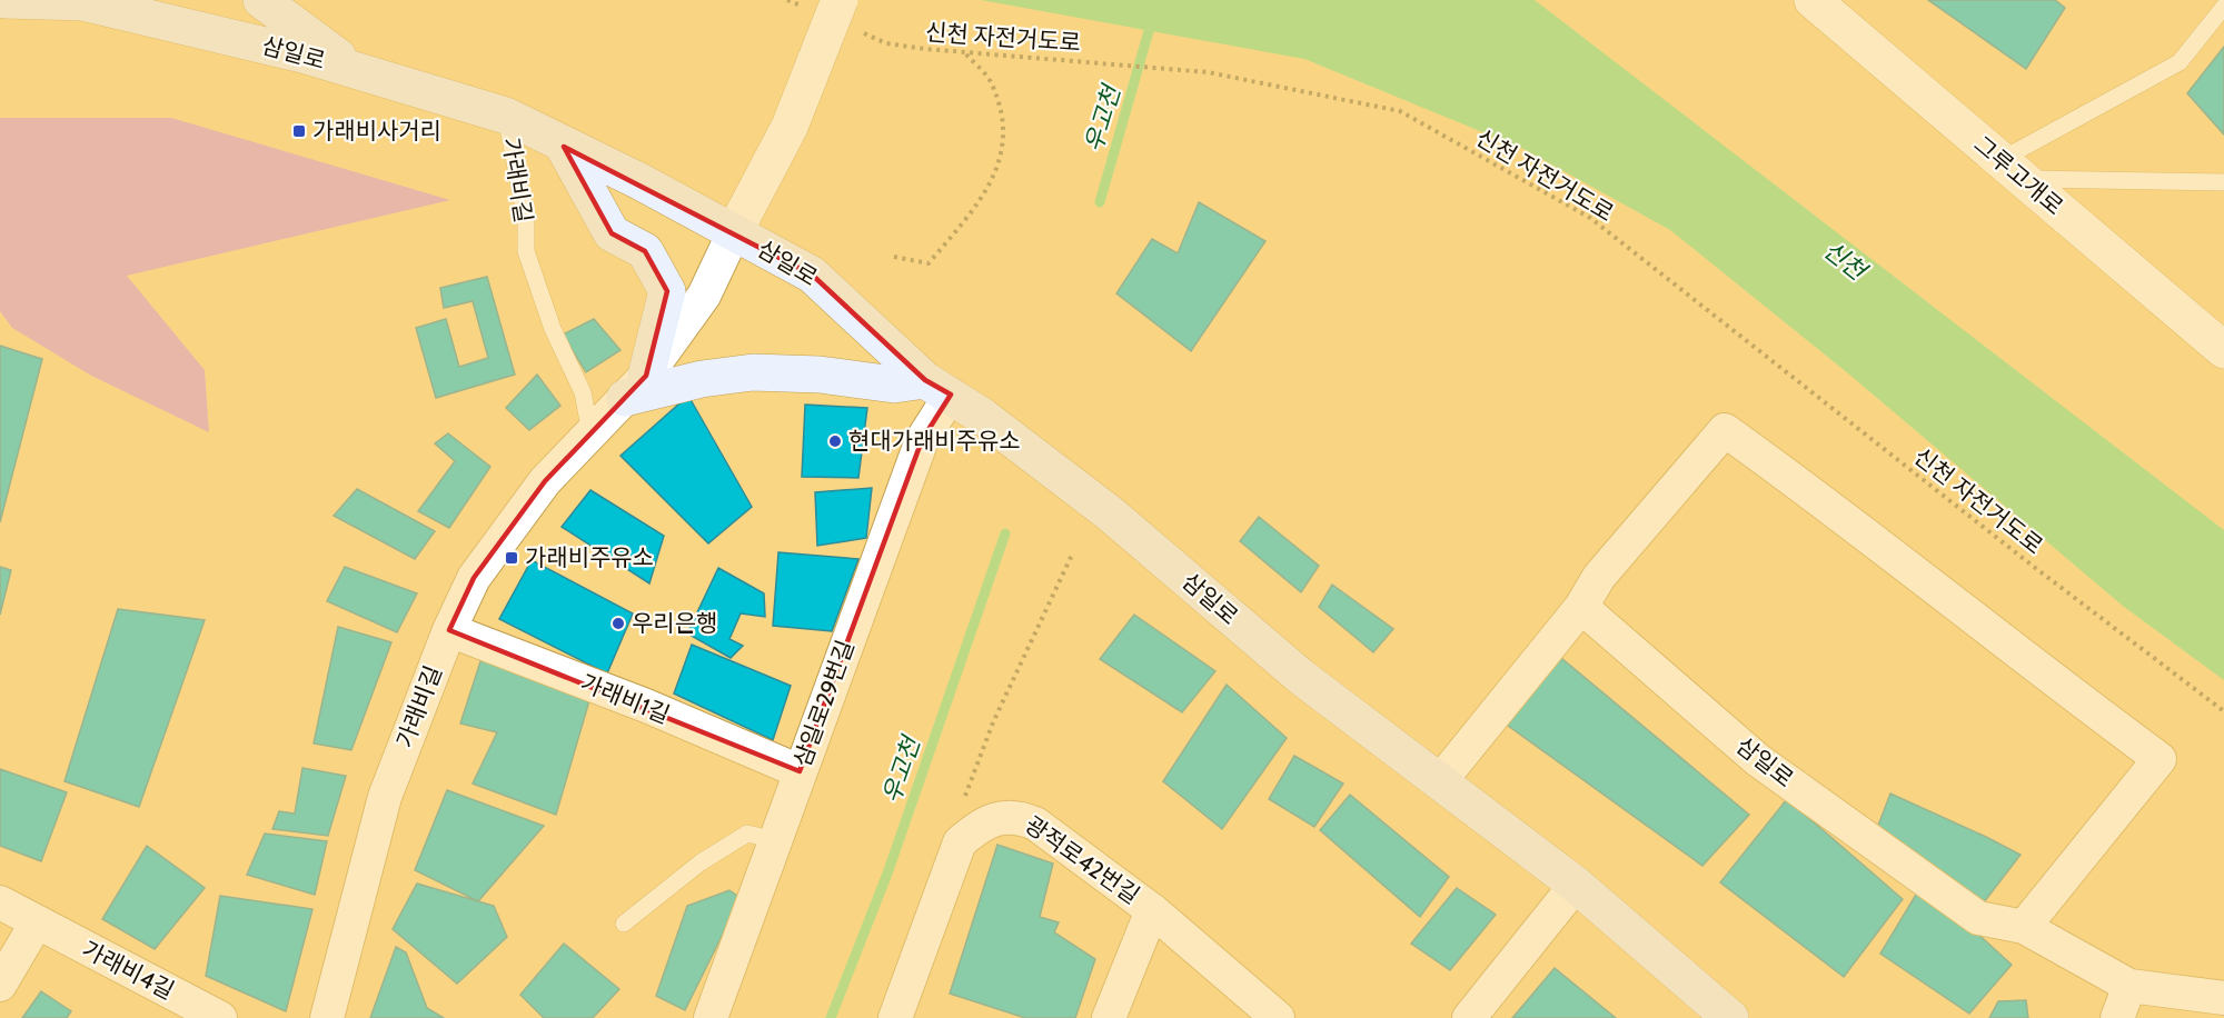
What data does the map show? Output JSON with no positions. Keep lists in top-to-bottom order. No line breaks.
{"streets":{"main road":["삼일로"],"street":["그루고개로","가래비길","가래비1길","삼일로29번길","광적로42번길","가래비4길"],"path":["신천 자전거도로"]},"crossings":[["삼일로","가래비길"],["삼일로","삼일로29번길"],["가래비길","가래비1길"],["가래비1길","삼일로29번길"]],"water":["우고천","신천"],"places":{"transit":["가래비사거리","가래비주유소"],"other":["현대가래비주유소","우리은행"]}}
